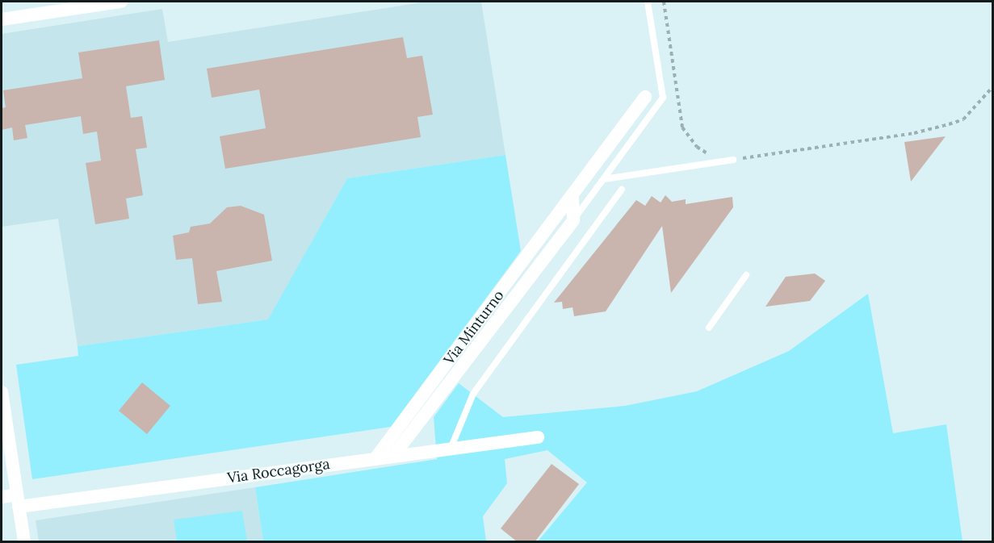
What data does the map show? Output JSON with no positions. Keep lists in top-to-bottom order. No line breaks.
{"streets":{"street":["Via Minturno","Via Roccagorga"]},"crossings":[["Via Minturno","Via Roccagorga"]]}
